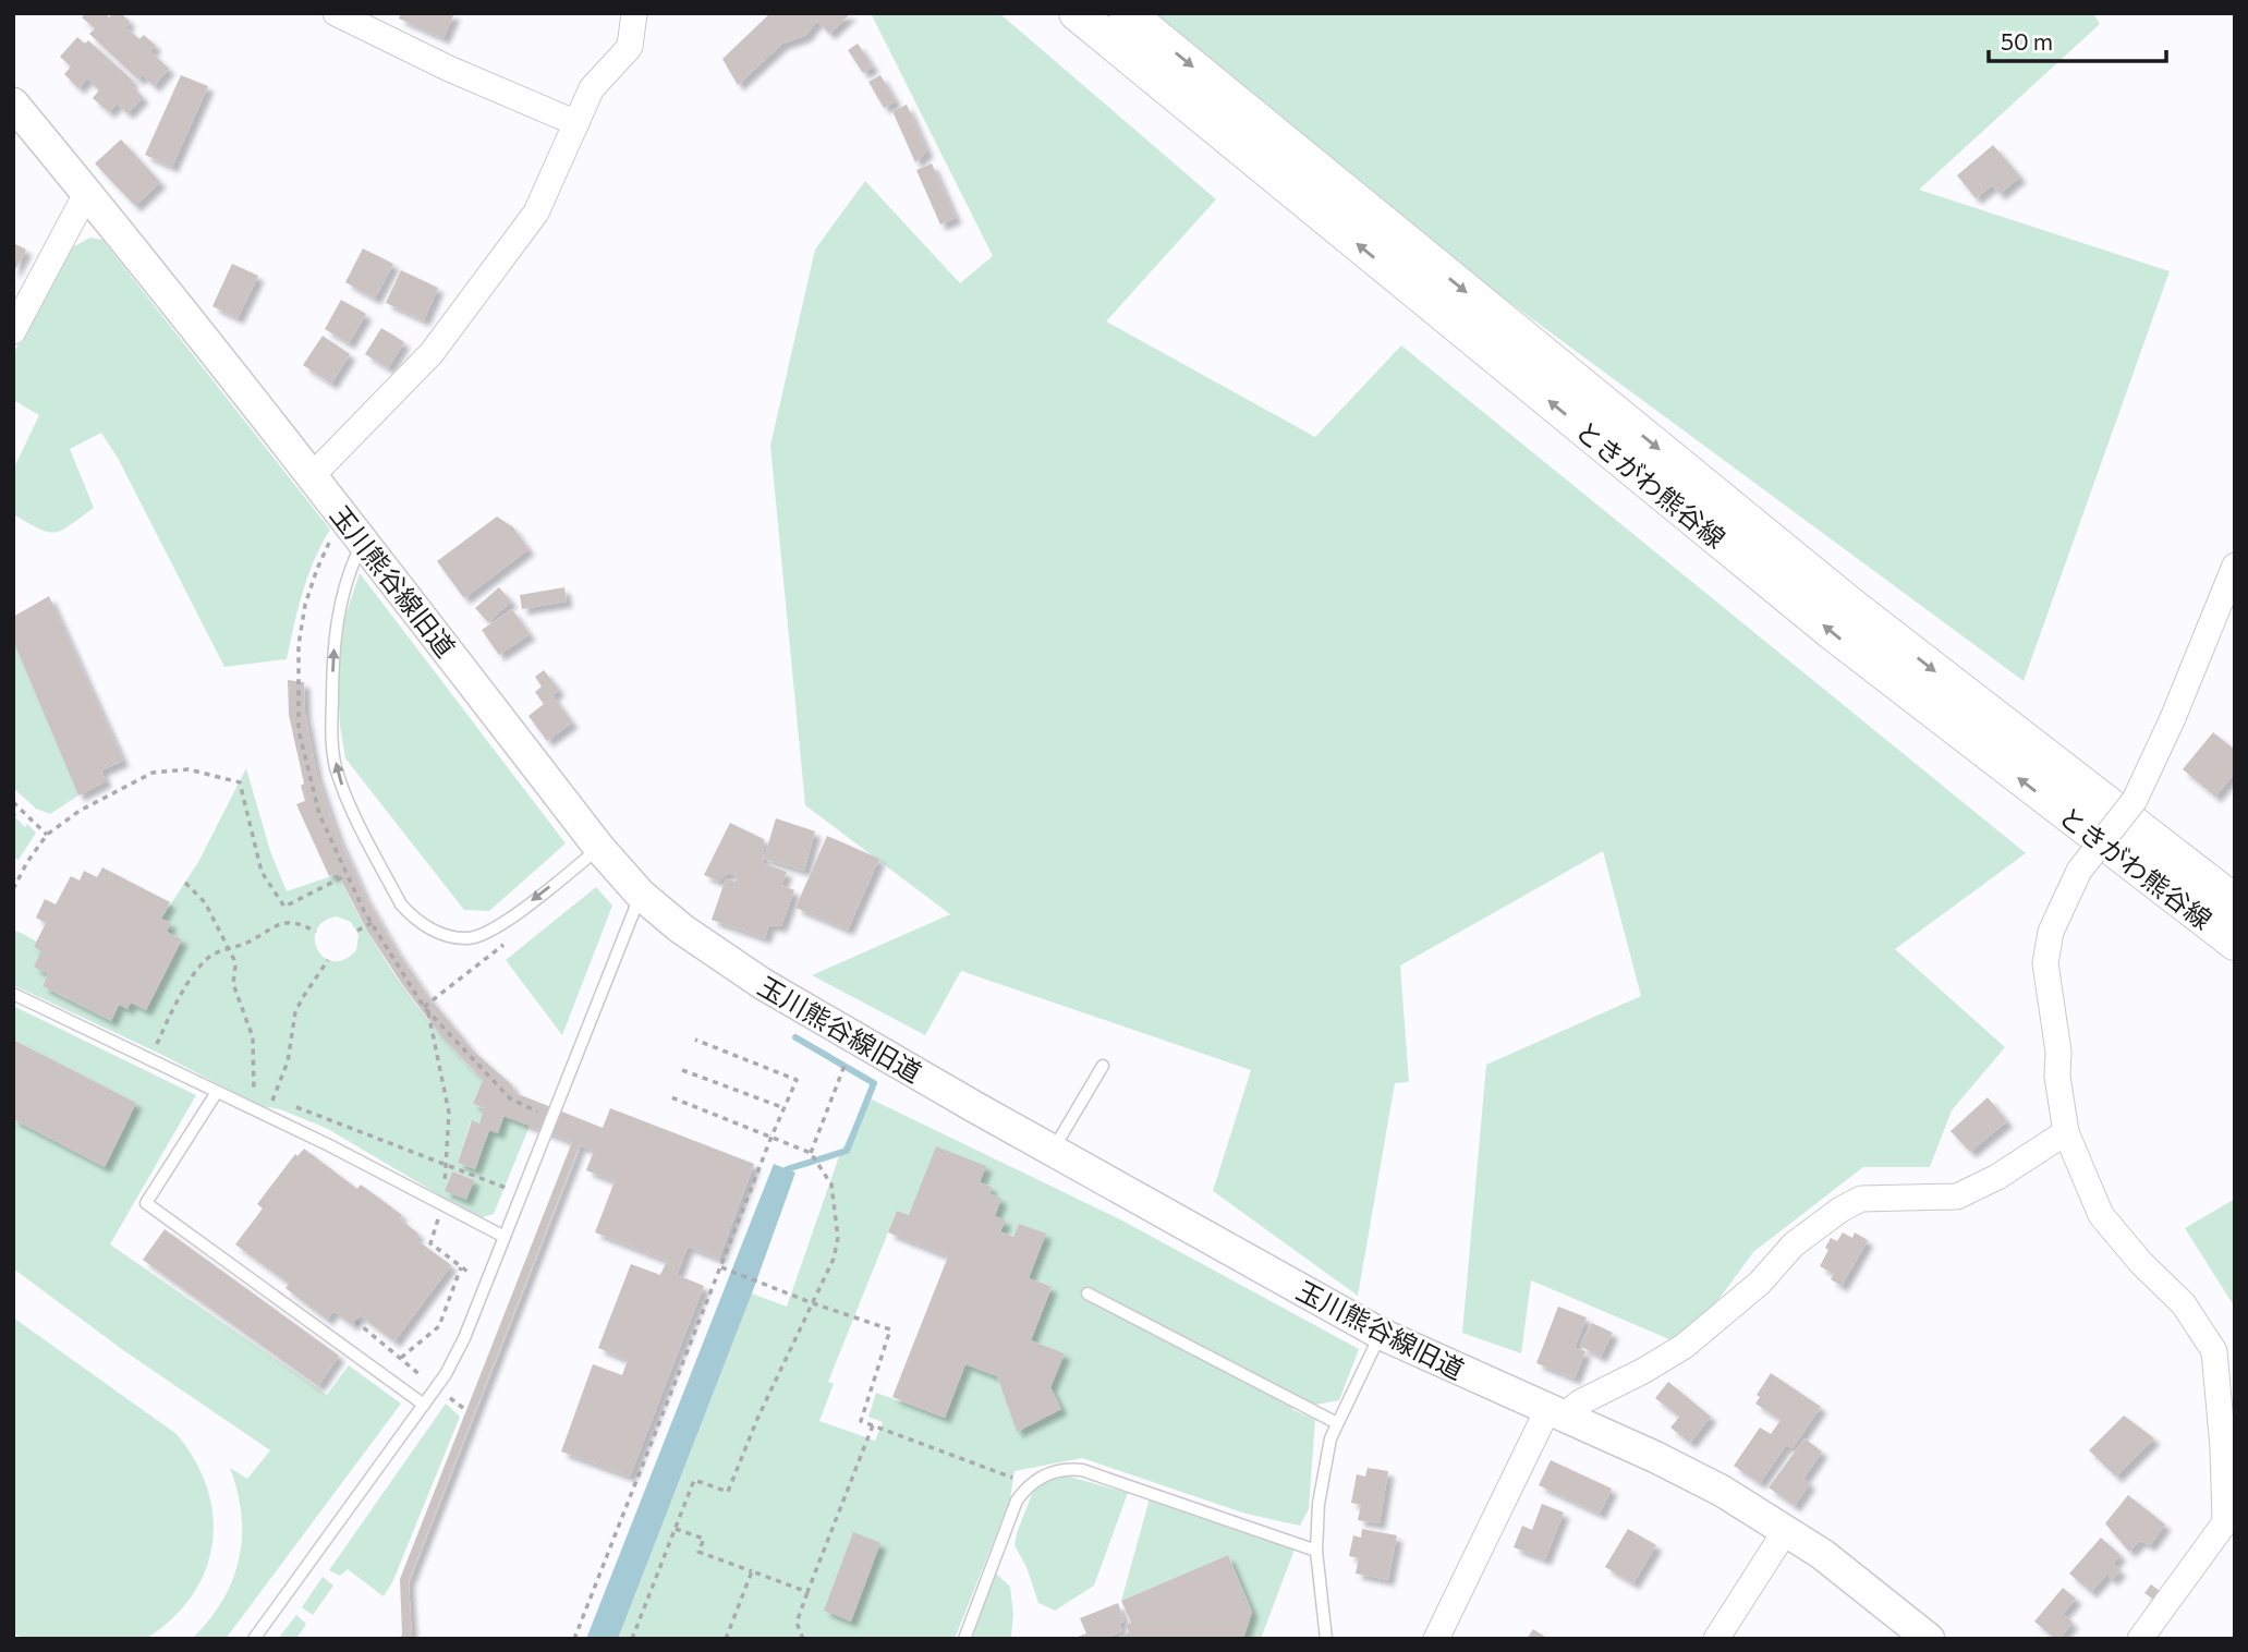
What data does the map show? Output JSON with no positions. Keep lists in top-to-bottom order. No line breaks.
{"streets":{"main road":["ときがわ熊谷線"],"street":["玉川熊谷線旧道"]},"scale_bar":"50 m"}
